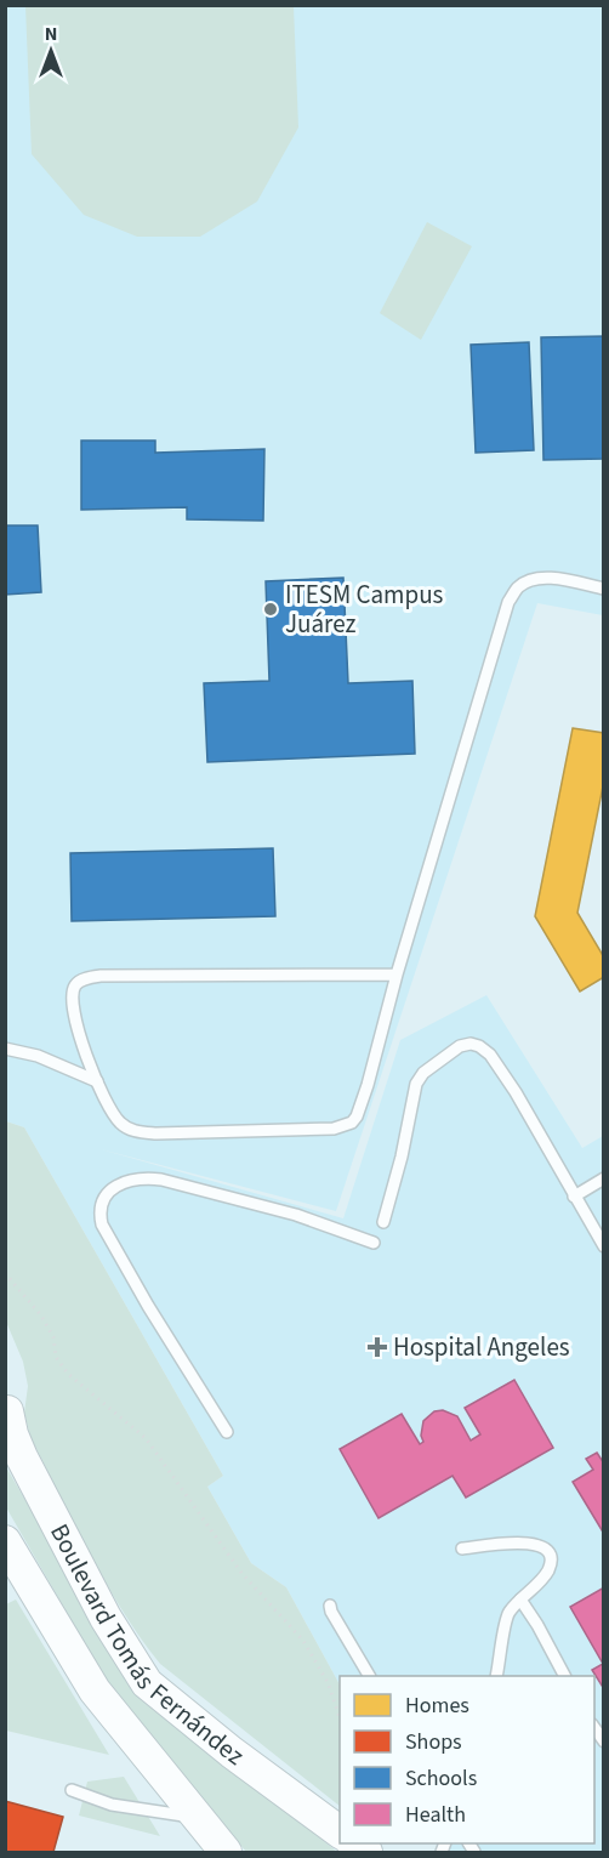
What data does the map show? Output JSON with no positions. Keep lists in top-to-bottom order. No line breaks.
{"streets":{"main road":["Boulevard Tomás Fernández"]},"places":{"other":["ITESM Campus Juárez"],"health":["Hospital Angeles"]},"legend":["Homes","Shops","Schools","Health"],"north":"top"}
